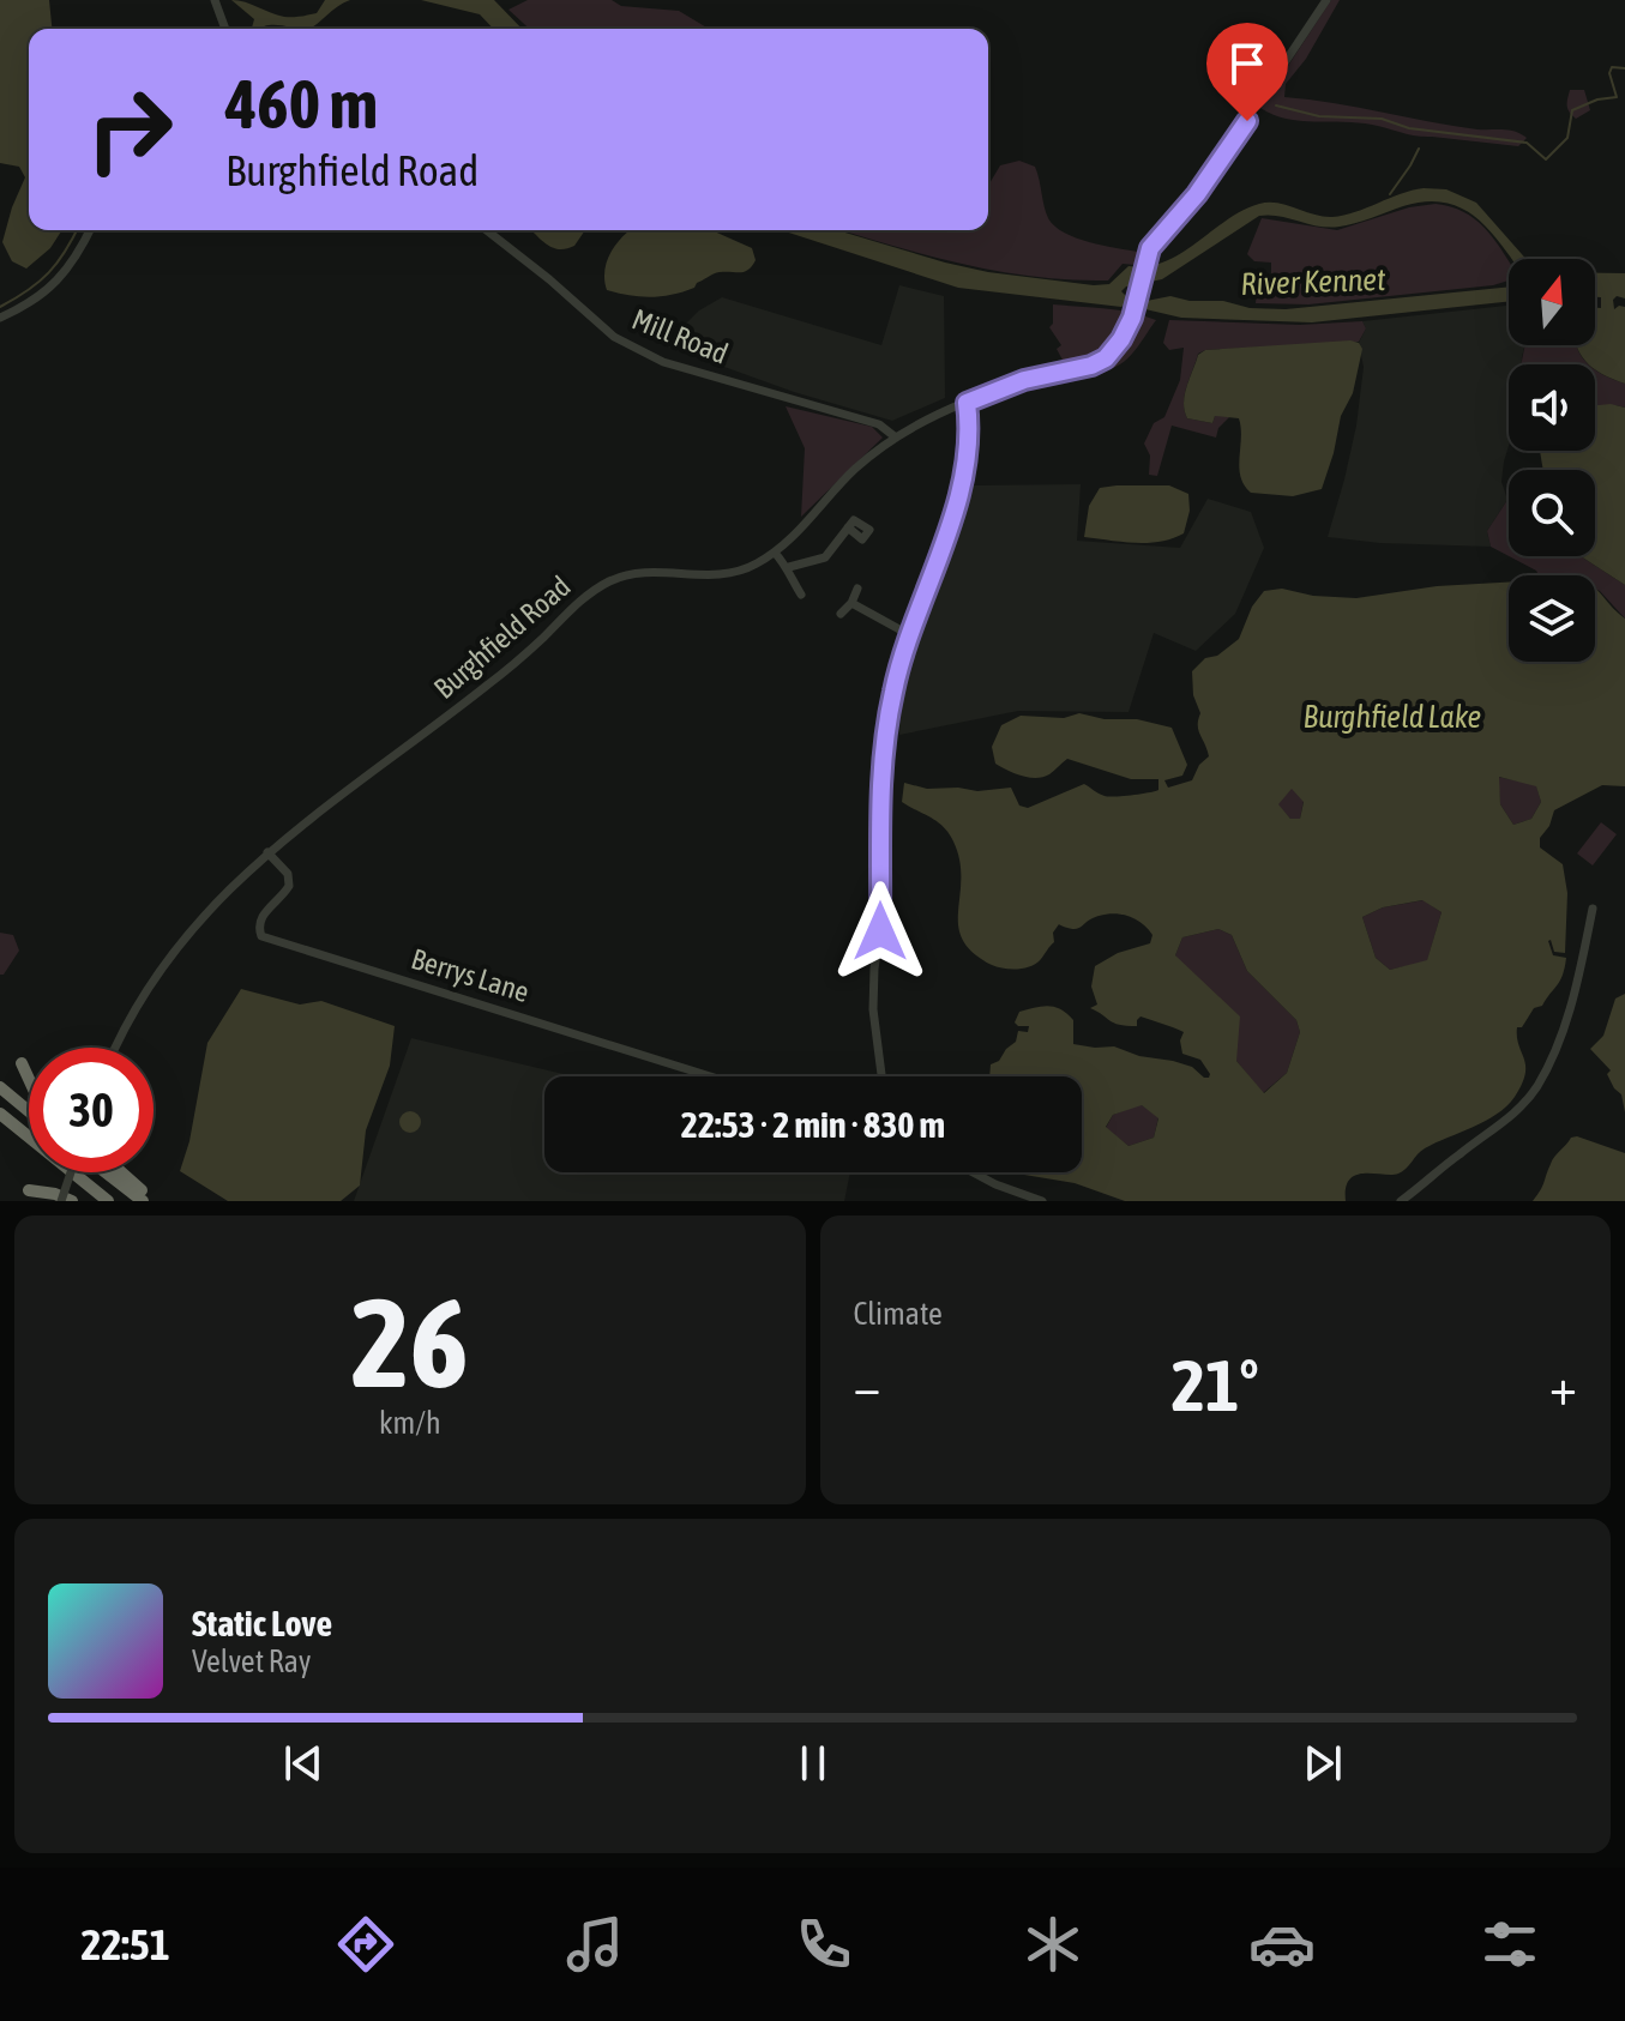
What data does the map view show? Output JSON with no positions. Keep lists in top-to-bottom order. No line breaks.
{"streets":{"street":["Mill Road","Burghfield Road","Berrys Lane"]},"crossings":[["Mill Road","Burghfield Road"],["Burghfield Road","Berrys Lane"]],"water":["River Kennet","Burghfield Lake"],"north":"top","page":{"turn":["460 m","Burghfield Road"],"limit":"30","trip":"22:53 · 2 min · 830 m","tile":[["26","km/h"],"Climate"],"heat":["−","21°","+"],"song":["Static Love","Velvet Ray"],"tabs":"22:51"}}
